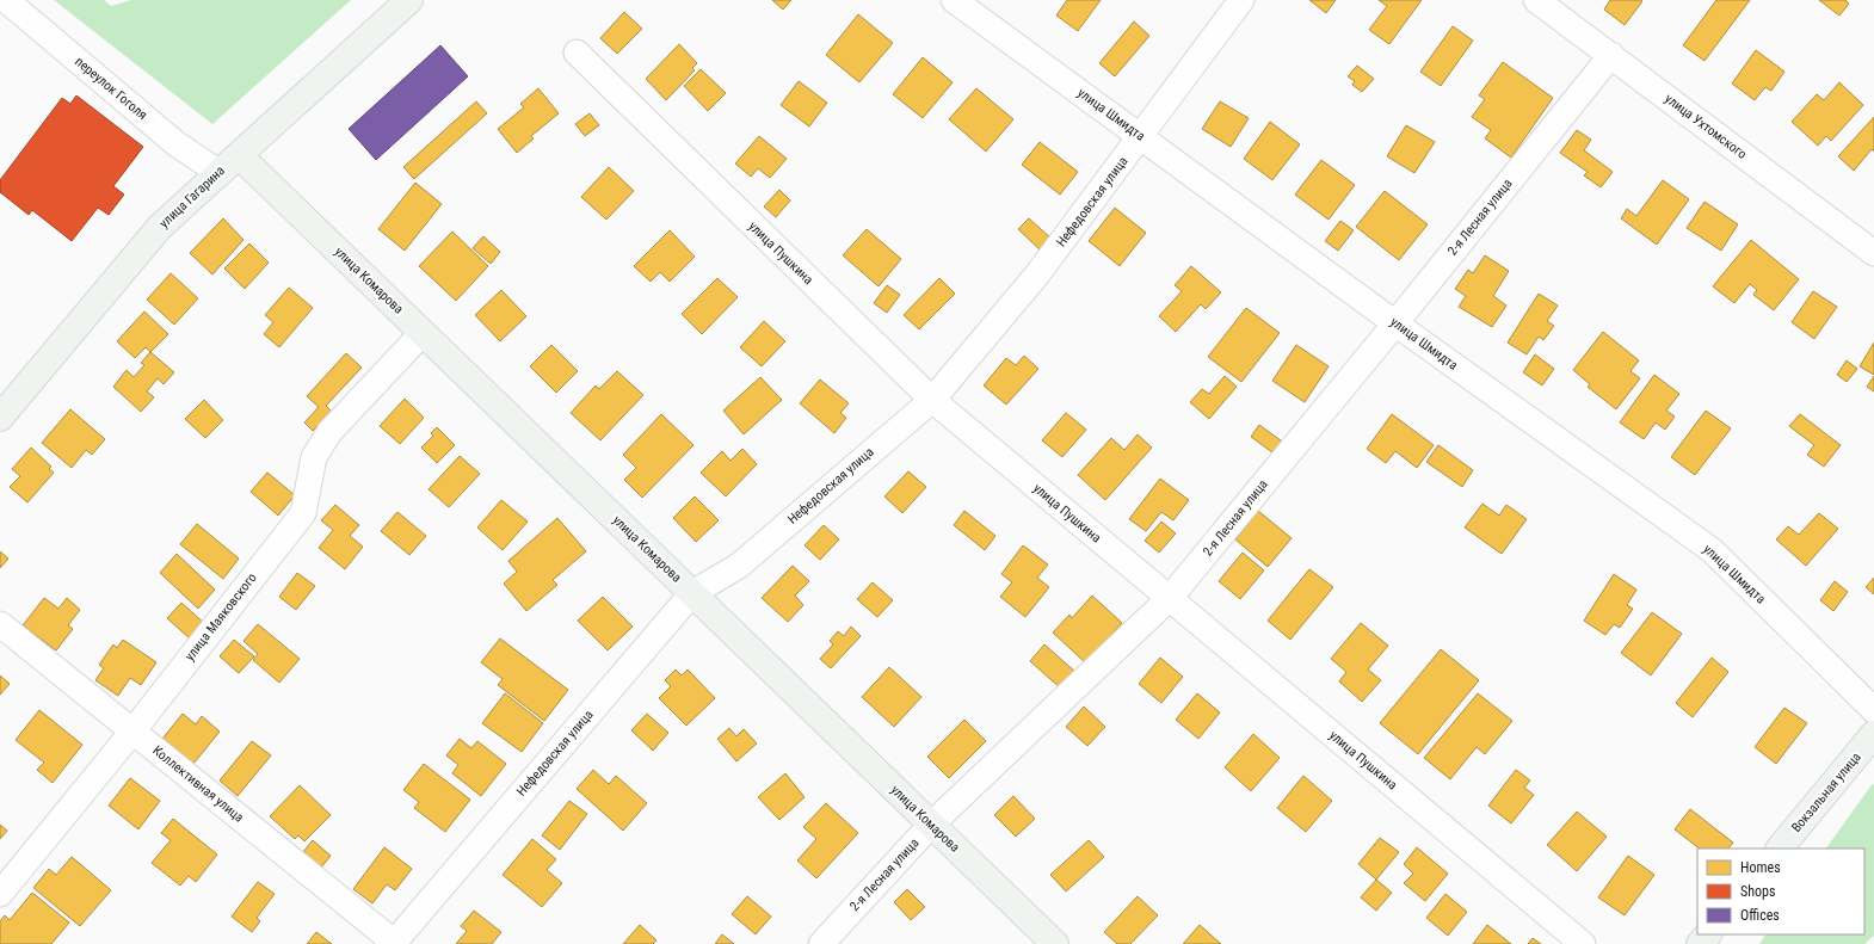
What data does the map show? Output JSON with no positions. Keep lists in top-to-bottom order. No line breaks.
{"streets":{"street":["переулок Гоголя","улица Шмидта","улица Ухтомского","улица Гагарина","Нефедовская улица","2-я Лесная улица","улица Пушкина","улица Комарова","улица Маяковского","Коллективная улица","Вокзальная улица"]},"crossings":[["переулок Гоголя","улица Гагарина"],["улица Шмидта","Нефедовская улица"],["улица Шмидта","2-я Лесная улица"],["улица Ухтомского","2-я Лесная улица"],["улица Гагарина","улица Комарова"],["Нефедовская улица","улица Пушкина"],["Нефедовская улица","улица Комарова"],["Нефедовская улица","Коллективная улица"],["2-я Лесная улица","улица Пушкина"],["2-я Лесная улица","улица Комарова"],["улица Комарова","улица Маяковского"],["улица Маяковского","Коллективная улица"]],"legend":["Homes","Shops","Offices"]}
